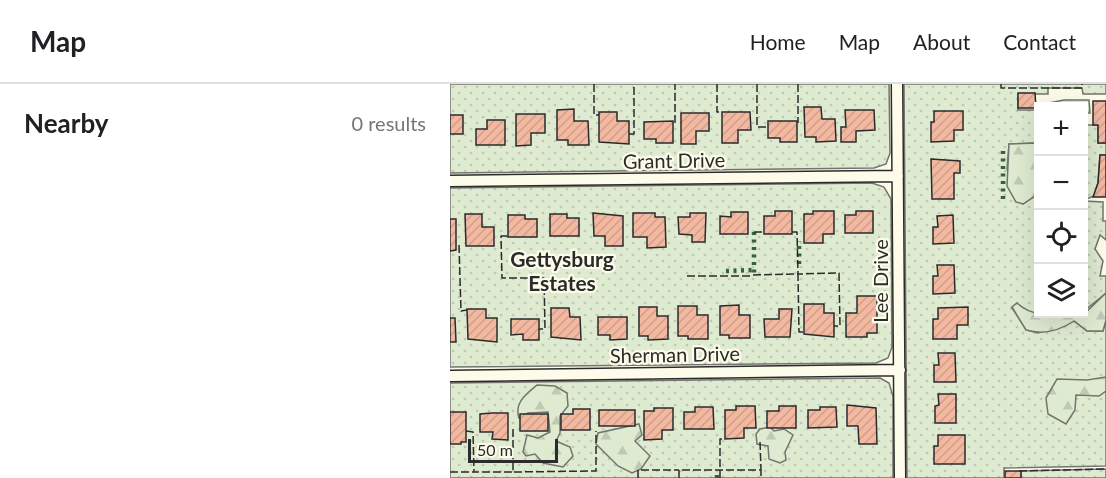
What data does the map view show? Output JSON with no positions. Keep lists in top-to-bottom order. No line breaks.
{"streets":{"street":["Grant Drive","Lee Drive","Sherman Drive"]},"crossings":[["Grant Drive","Lee Drive"],["Lee Drive","Sherman Drive"]],"districts":["Gettysburg Estates"],"scale_bar":"50 m","page":{"header":"Map","nav":["Home","Map","About","Contact"],"heading":["Nearby","0 results"],"map_buttons":["+","−"],"scale":"50 m"}}
